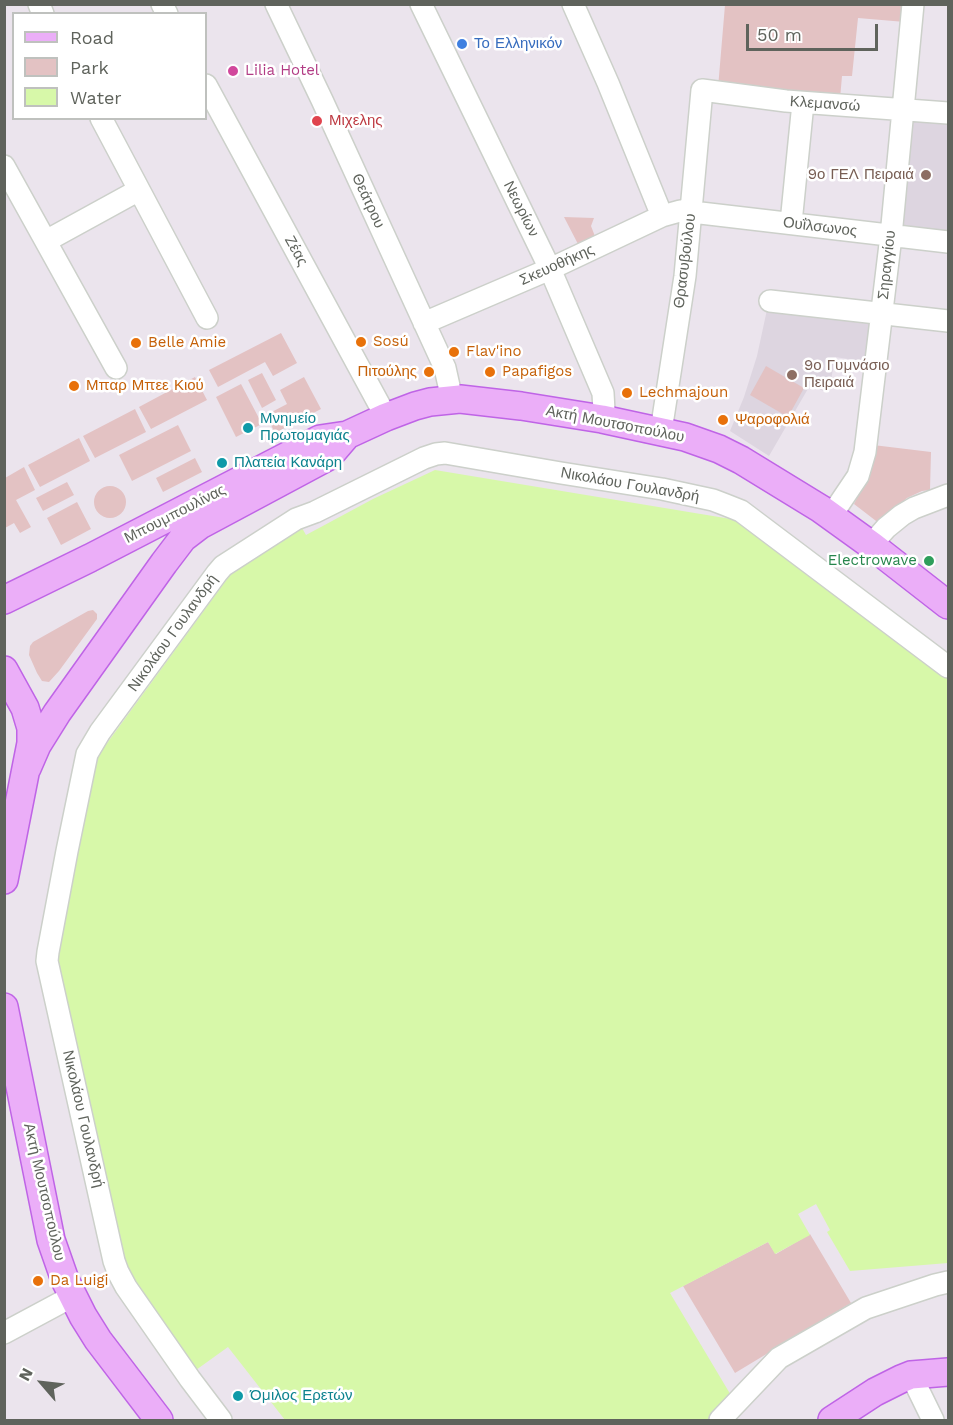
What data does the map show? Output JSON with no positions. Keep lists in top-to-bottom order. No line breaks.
{"streets":{"main road":["Ακτή Μουτσοπούλου","Μπουμπουλίνας"],"street":["Κλεμανσώ","Θεάτρου","Νεωρίων","Ουΐλσωνος","Ζέας","Θρασυβούλου","Σκευοθήκης","Σηραγγίου","Νικολάου Γουλανδρή"]},"crossings":[["Κλεμανσώ","Θρασυβούλου"],["Κλεμανσώ","Σηραγγίου"],["Θεάτρου","Σκευοθήκης"],["Θεάτρου","Ακτή Μουτσοπούλου"],["Νεωρίων","Σκευοθήκης"],["Νεωρίων","Ακτή Μουτσοπούλου"],["Ουΐλσωνος","Θρασυβούλου"],["Ουΐλσωνος","Σκευοθήκης"],["Ουΐλσωνος","Σηραγγίου"],["Ζέας","Ακτή Μουτσοπούλου"],["Θρασυβούλου","Σκευοθήκης"],["Θρασυβούλου","Ακτή Μουτσοπούλου"],["Σηραγγίου","Ακτή Μουτσοπούλου"],["Ακτή Μουτσοπούλου","Μπουμπουλίνας"]],"places":["Το Ελληνικόν","Lilia Hotel","Μιχελης","9ο ΓΕΛ Πειραιά","Sosú","Belle Amie","Flav'ino","Πιτούλης","Papafigos","9ο Γυμνάσιο Πειραιά","Μπαρ Μπεε Κιού","Lechmajoun","Ψαροφολιά","Μνημείο Πρωτομαγιάς","Πλατεία Κανάρη","Electrowave","Da Luigi","Όμιλος Ερετών"],"legend":["Road","Park","Water"],"scale_bar":"50 m","north":"top left"}
